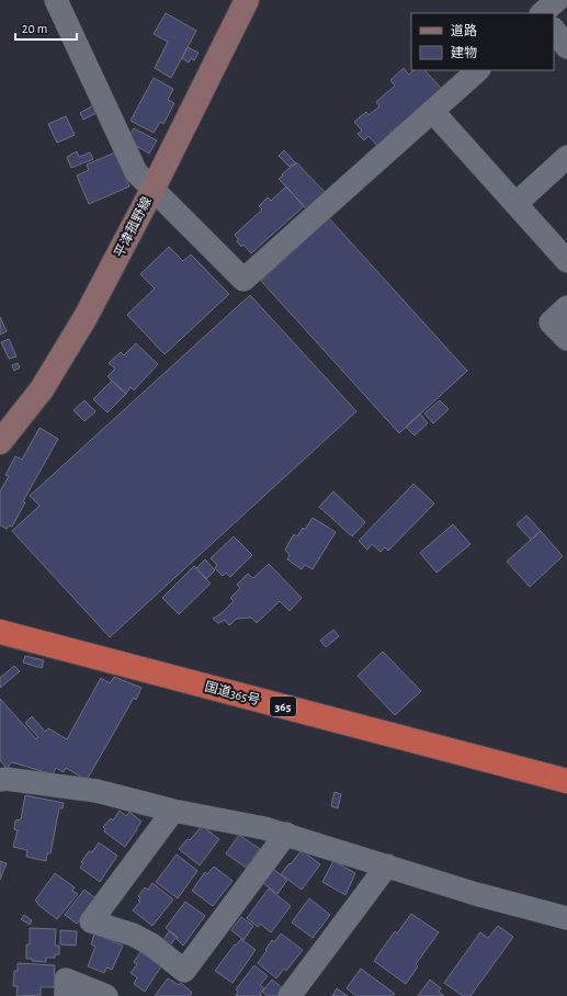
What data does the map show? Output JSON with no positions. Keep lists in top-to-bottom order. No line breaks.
{"streets":{"highway":["国道365号","365"],"main road":["平津菰野線"]},"legend":["道路","建物"],"scale_bar":"20 m"}
